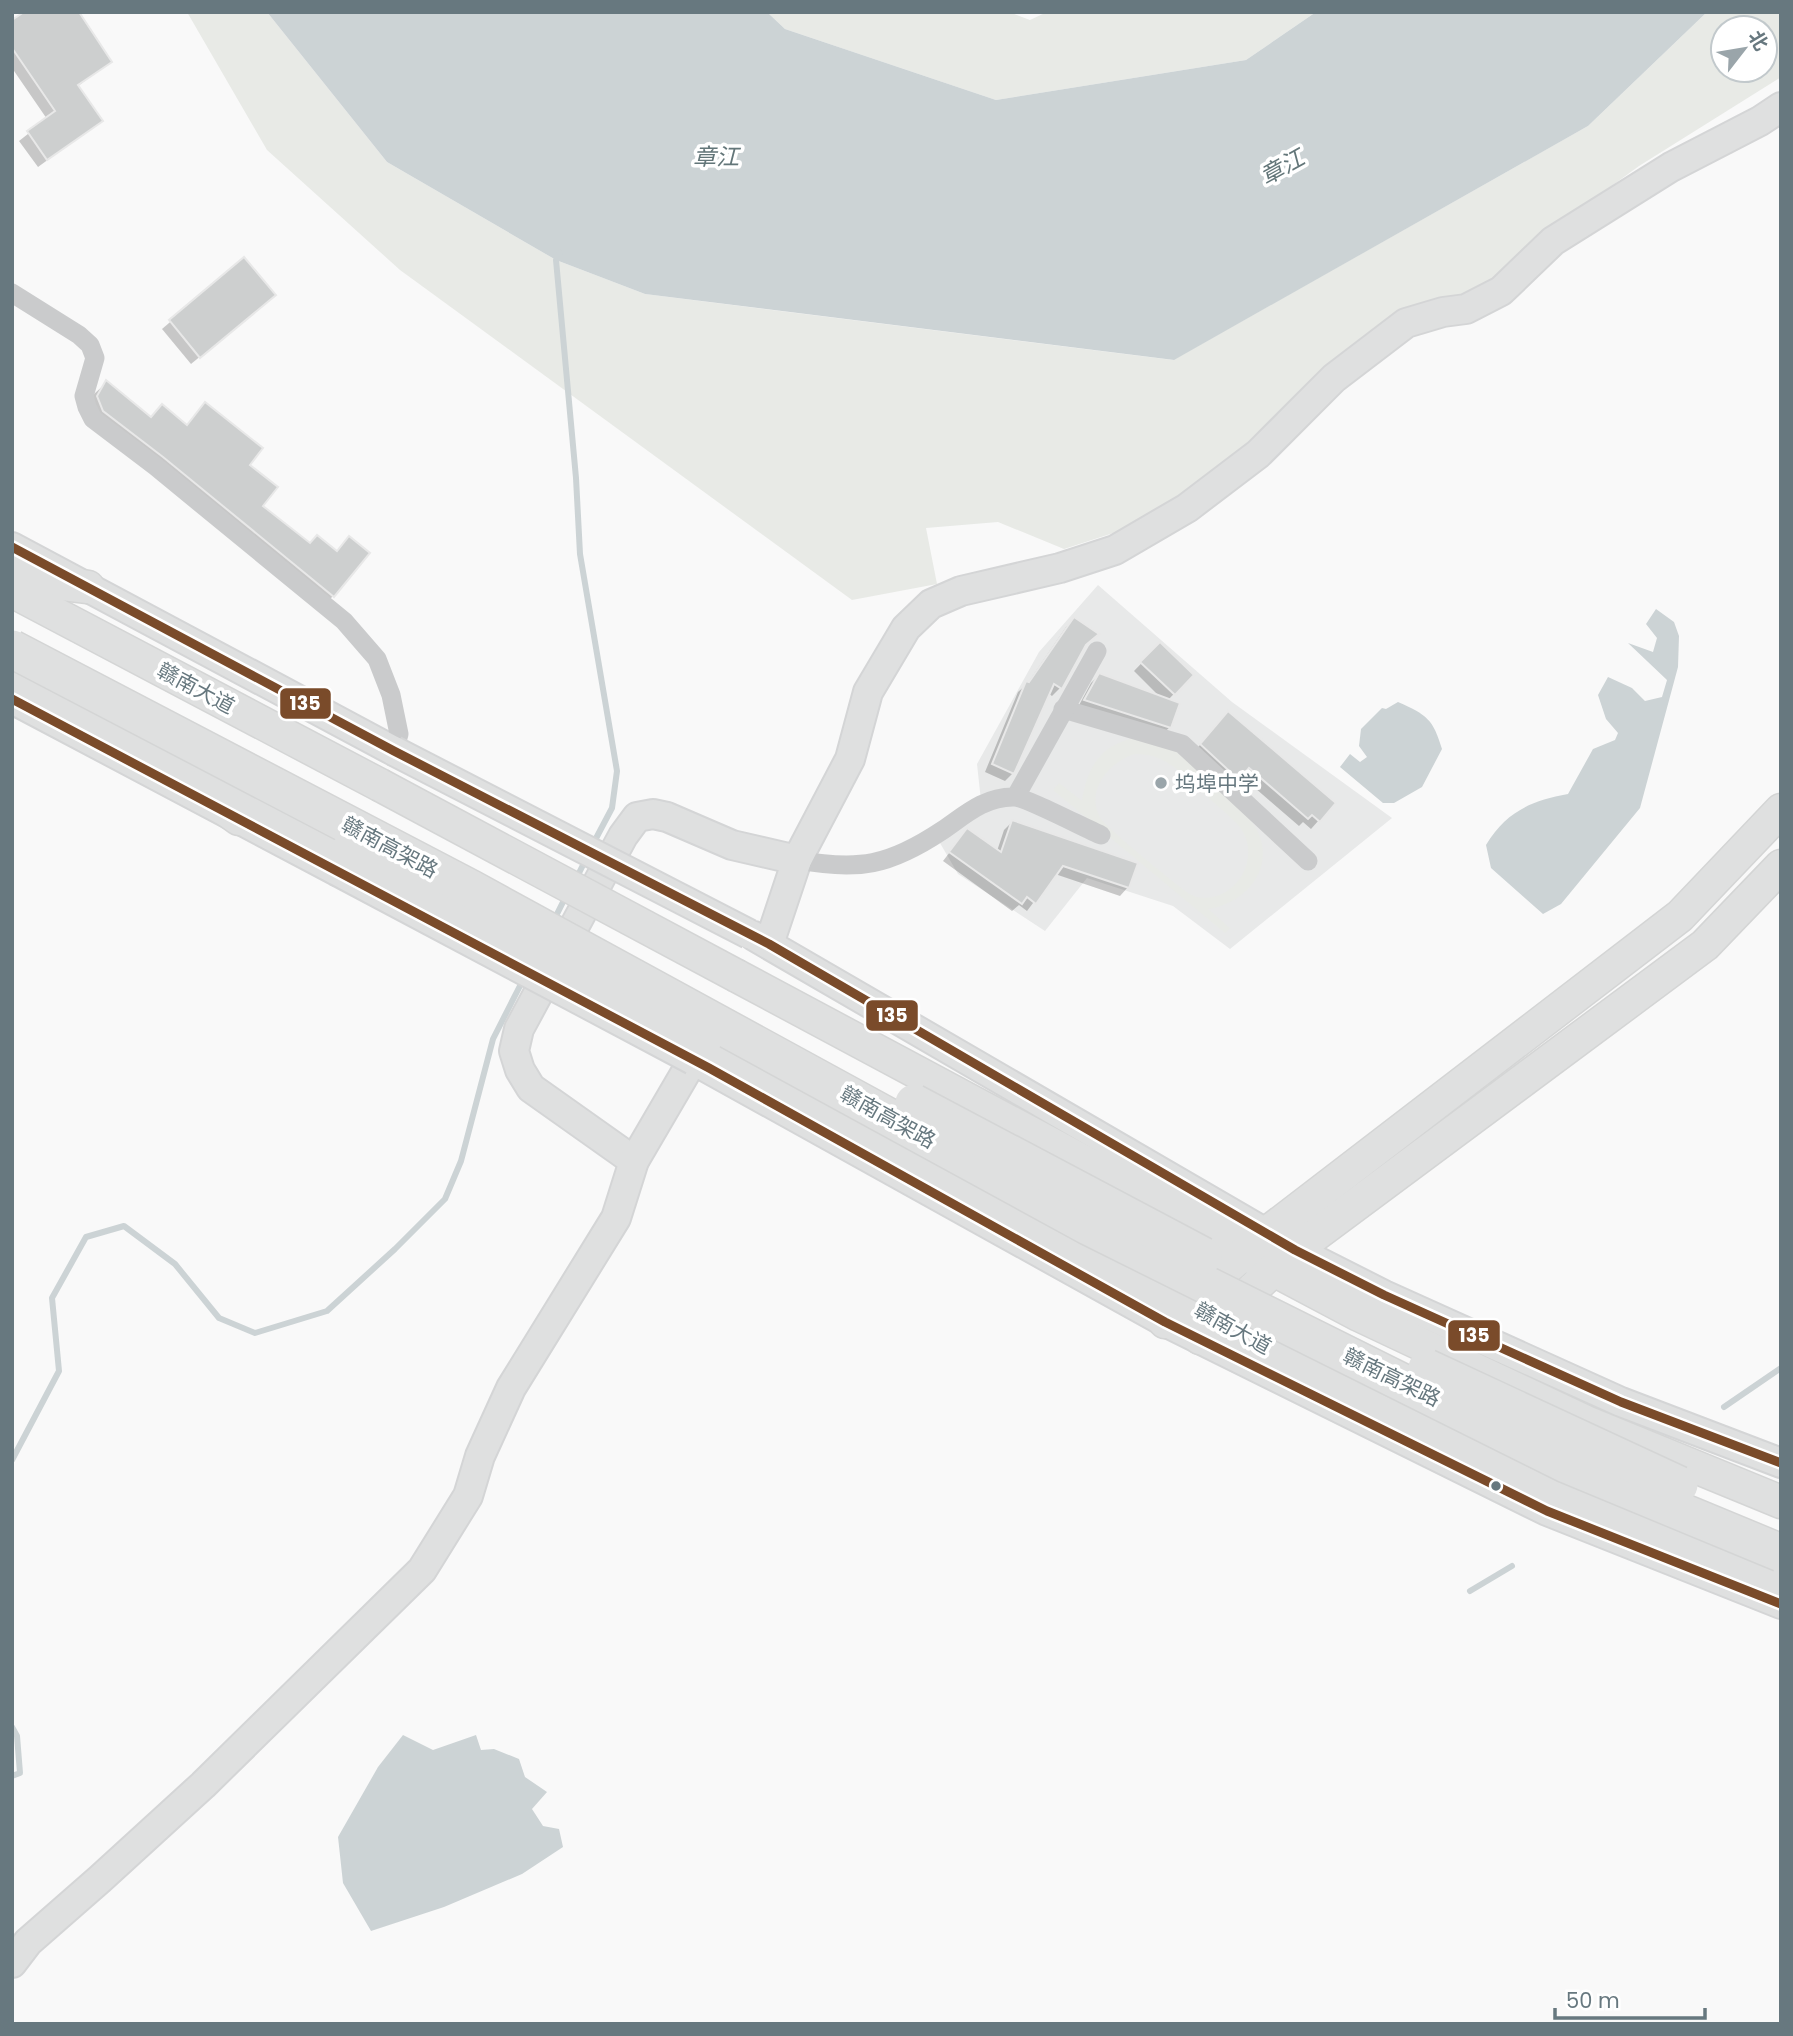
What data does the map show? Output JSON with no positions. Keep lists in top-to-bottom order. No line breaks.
{"streets":{"highway":["赣南高架路"],"main road":["赣南大道"]},"water":["章江"],"places":["坞埠中学"],"lines":["transit line 135"],"scale_bar":"50 m","north":"top right"}
